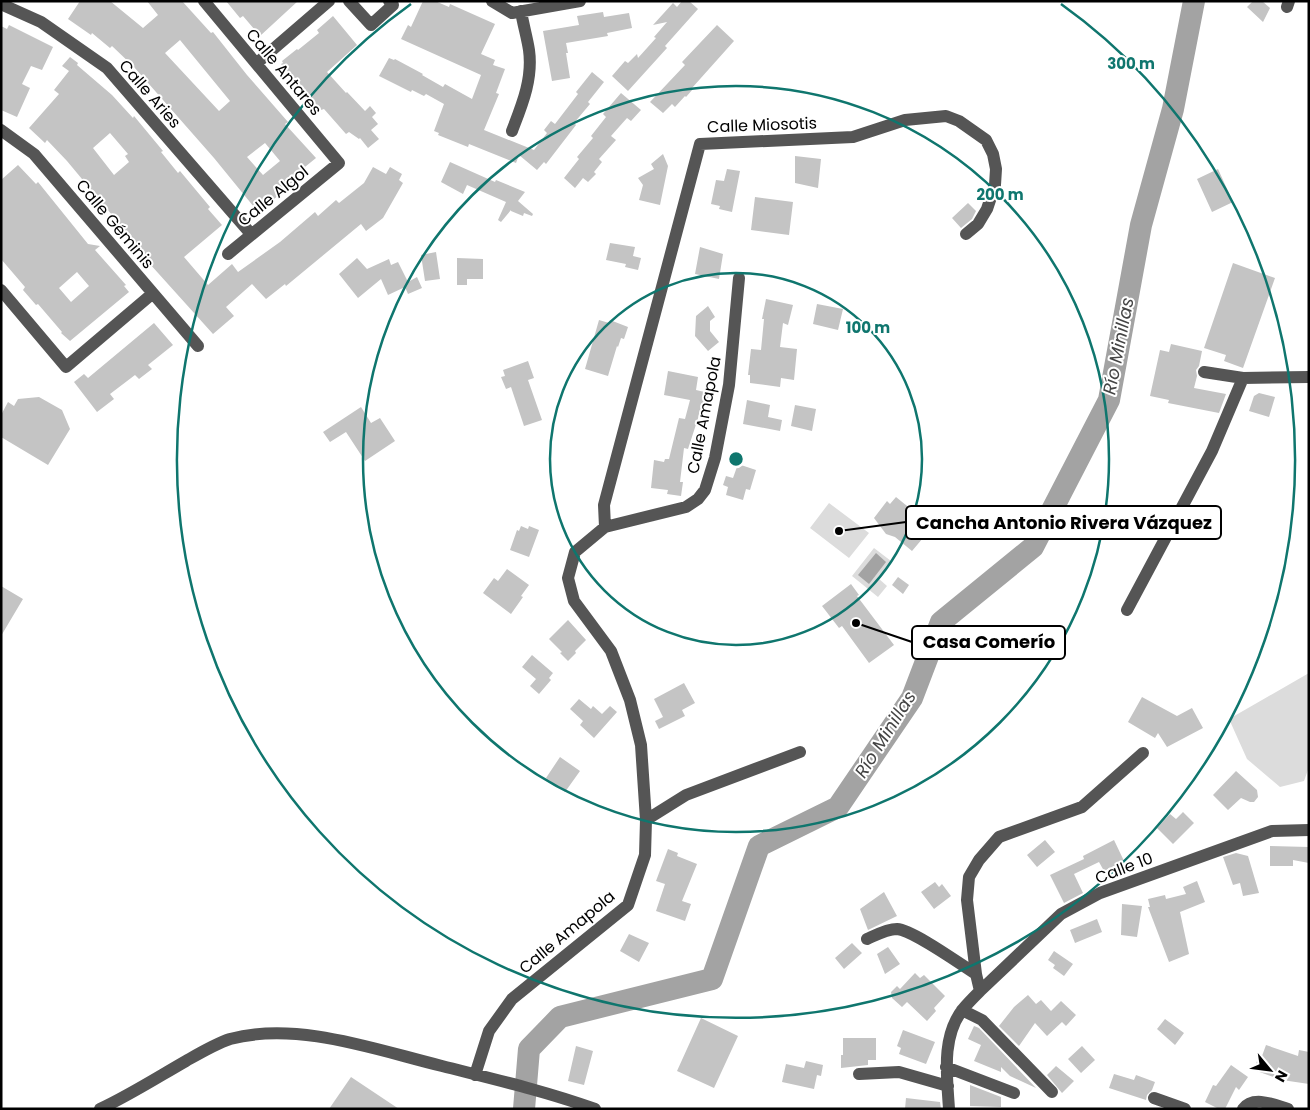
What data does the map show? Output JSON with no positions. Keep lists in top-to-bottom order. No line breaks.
{"streets":{"street":["Calle Antares","Calle Aries","Calle Miosotis","Calle Algol","Calle Géminis","Calle Amapola","Calle 10"]},"crossings":[["Calle Antares","Calle Algol"],["Calle Aries","Calle Algol"],["Calle Miosotis","Calle Amapola"]],"water":["Río Minillas"],"places":["Cancha Antonio Rivera Vázquez","Casa Comerío"],"north":"bottom right","rings":["300 m","200 m","100 m"]}
